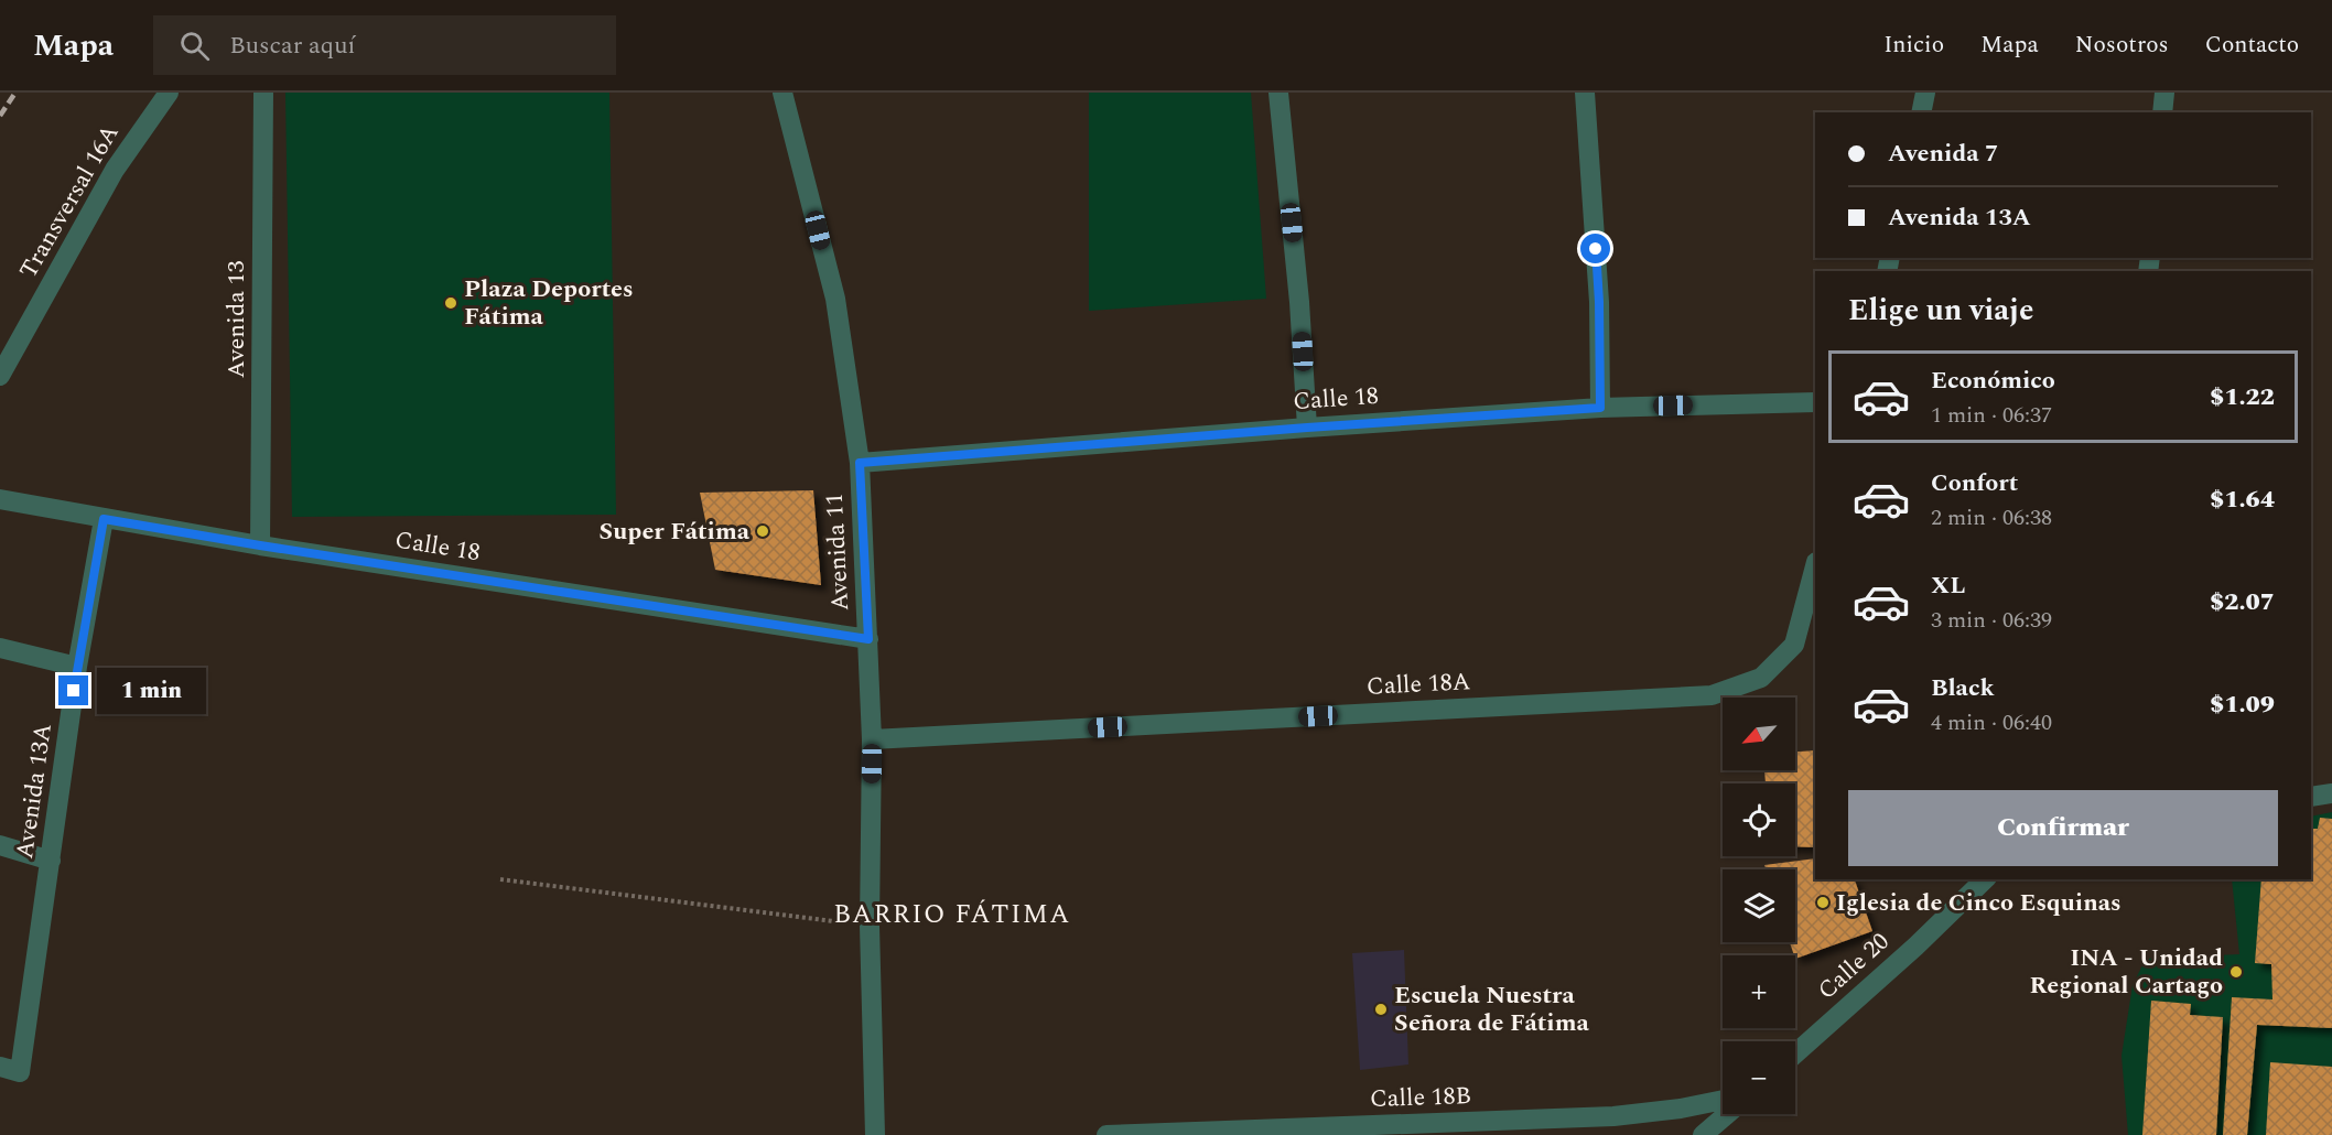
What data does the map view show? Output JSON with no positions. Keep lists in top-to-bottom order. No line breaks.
{"streets":{"street":["Transversal 16A","Avenida 13","Calle 18","Avenida 11","Calle 18A","Avenida 13A","Calle 20","Calle 18B"]},"crossings":[["Avenida 13","Calle 18"],["Calle 18","Avenida 11"],["Calle 18","Avenida 13A"],["Avenida 11","Calle 18A"]],"districts":["BARRIO FÁTIMA"],"places":["Plaza Deportes Fátima","Super Fátima","Iglesia de Cinco Esquinas","INA - Unidad Regional Cartago","Escuela Nuestra Señora de Fátima"],"north":"bottom left","page":{"header":"Mapa","search":"Buscar aquí","nav":["Inicio","Mapa","Nosotros","Contacto"],"banner":["Avenida 7","Avenida 13A"],"heading":"Elige un viaje","list":[{"name":"Económico","note":"1 min · 06:37","value":"$1.22"},{"name":"Confort","note":"2 min · 06:38","value":"$1.64"},{"name":"XL","note":"3 min · 06:39","value":"$2.07"},{"name":"Black","note":"4 min · 06:40","value":"$1.09"}],"bubble":"1 min","map_buttons":["+","−"],"buttons":"Confirmar"}}
